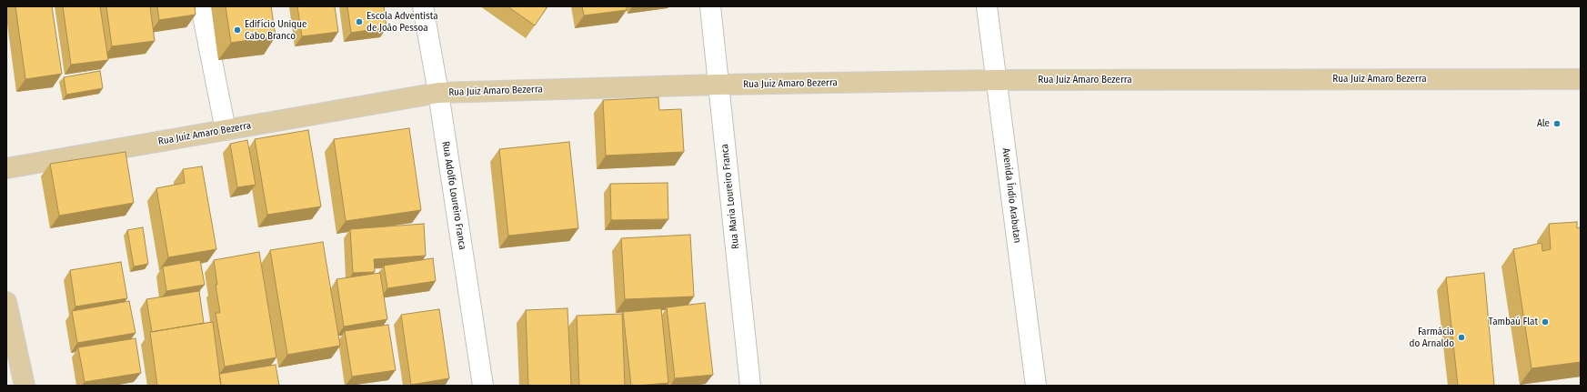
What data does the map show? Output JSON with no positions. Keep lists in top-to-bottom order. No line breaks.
{"streets":{"main road":["Rua Juiz Amaro Bezerra"],"street":["Rua Adolfo Loureiro Franca","Avenida Índio Arabutan","Rua Maria Loureiro Franca"]},"crossings":[["Rua Juiz Amaro Bezerra","Rua Adolfo Loureiro Franca"],["Rua Juiz Amaro Bezerra","Avenida Índio Arabutan"],["Rua Juiz Amaro Bezerra","Rua Maria Loureiro Franca"]],"places":["Escola Adventista de João Pessoa","Edifício Unique Cabo Branco","Ale","Tambaú Flat","Farmácia do Arnaldo"]}
